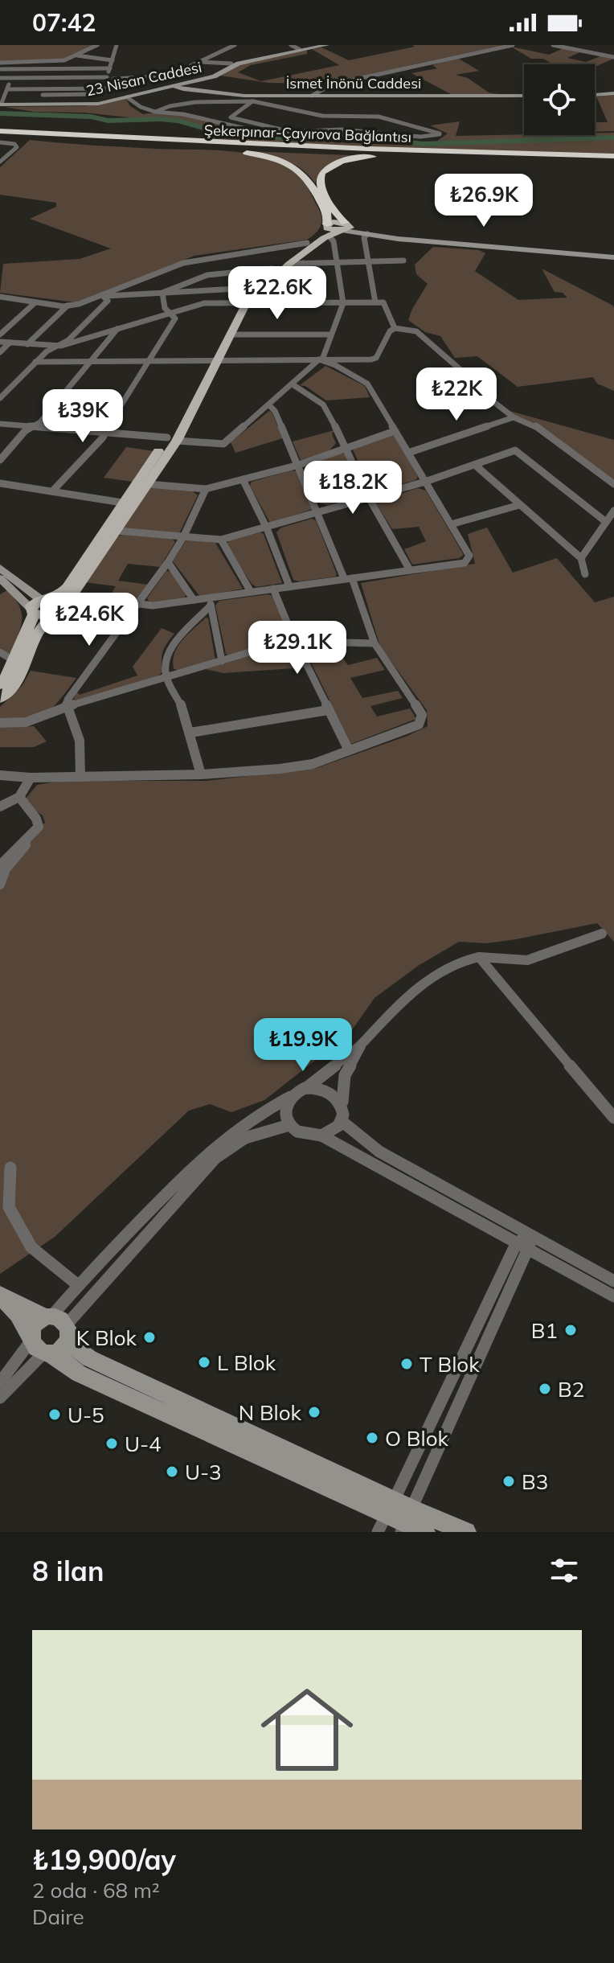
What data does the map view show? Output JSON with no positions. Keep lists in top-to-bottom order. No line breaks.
{"streets":{"highway":["Şekerpınar-Çayırova Bağlantısı"],"street":["23 Nisan Caddesi","İsmet İnönü Caddesi"]},"crossings":[["23 Nisan Caddesi","İsmet İnönü Caddesi"]],"places":["B1","K Blok","L Blok","T Blok","B2","N Blok","U-5","O Blok","U-4","U-3","B3"],"page":{"status":"07:42","price":["₺26.9K","₺22.6K","₺22K","₺39K","₺18.2K","₺24.6K","₺29.1K","₺19.9K"],"heading":"8 ilan","list":[{"name":"₺19,900/ay","note":"2 oda · 68 m² · Daire"}]}}
